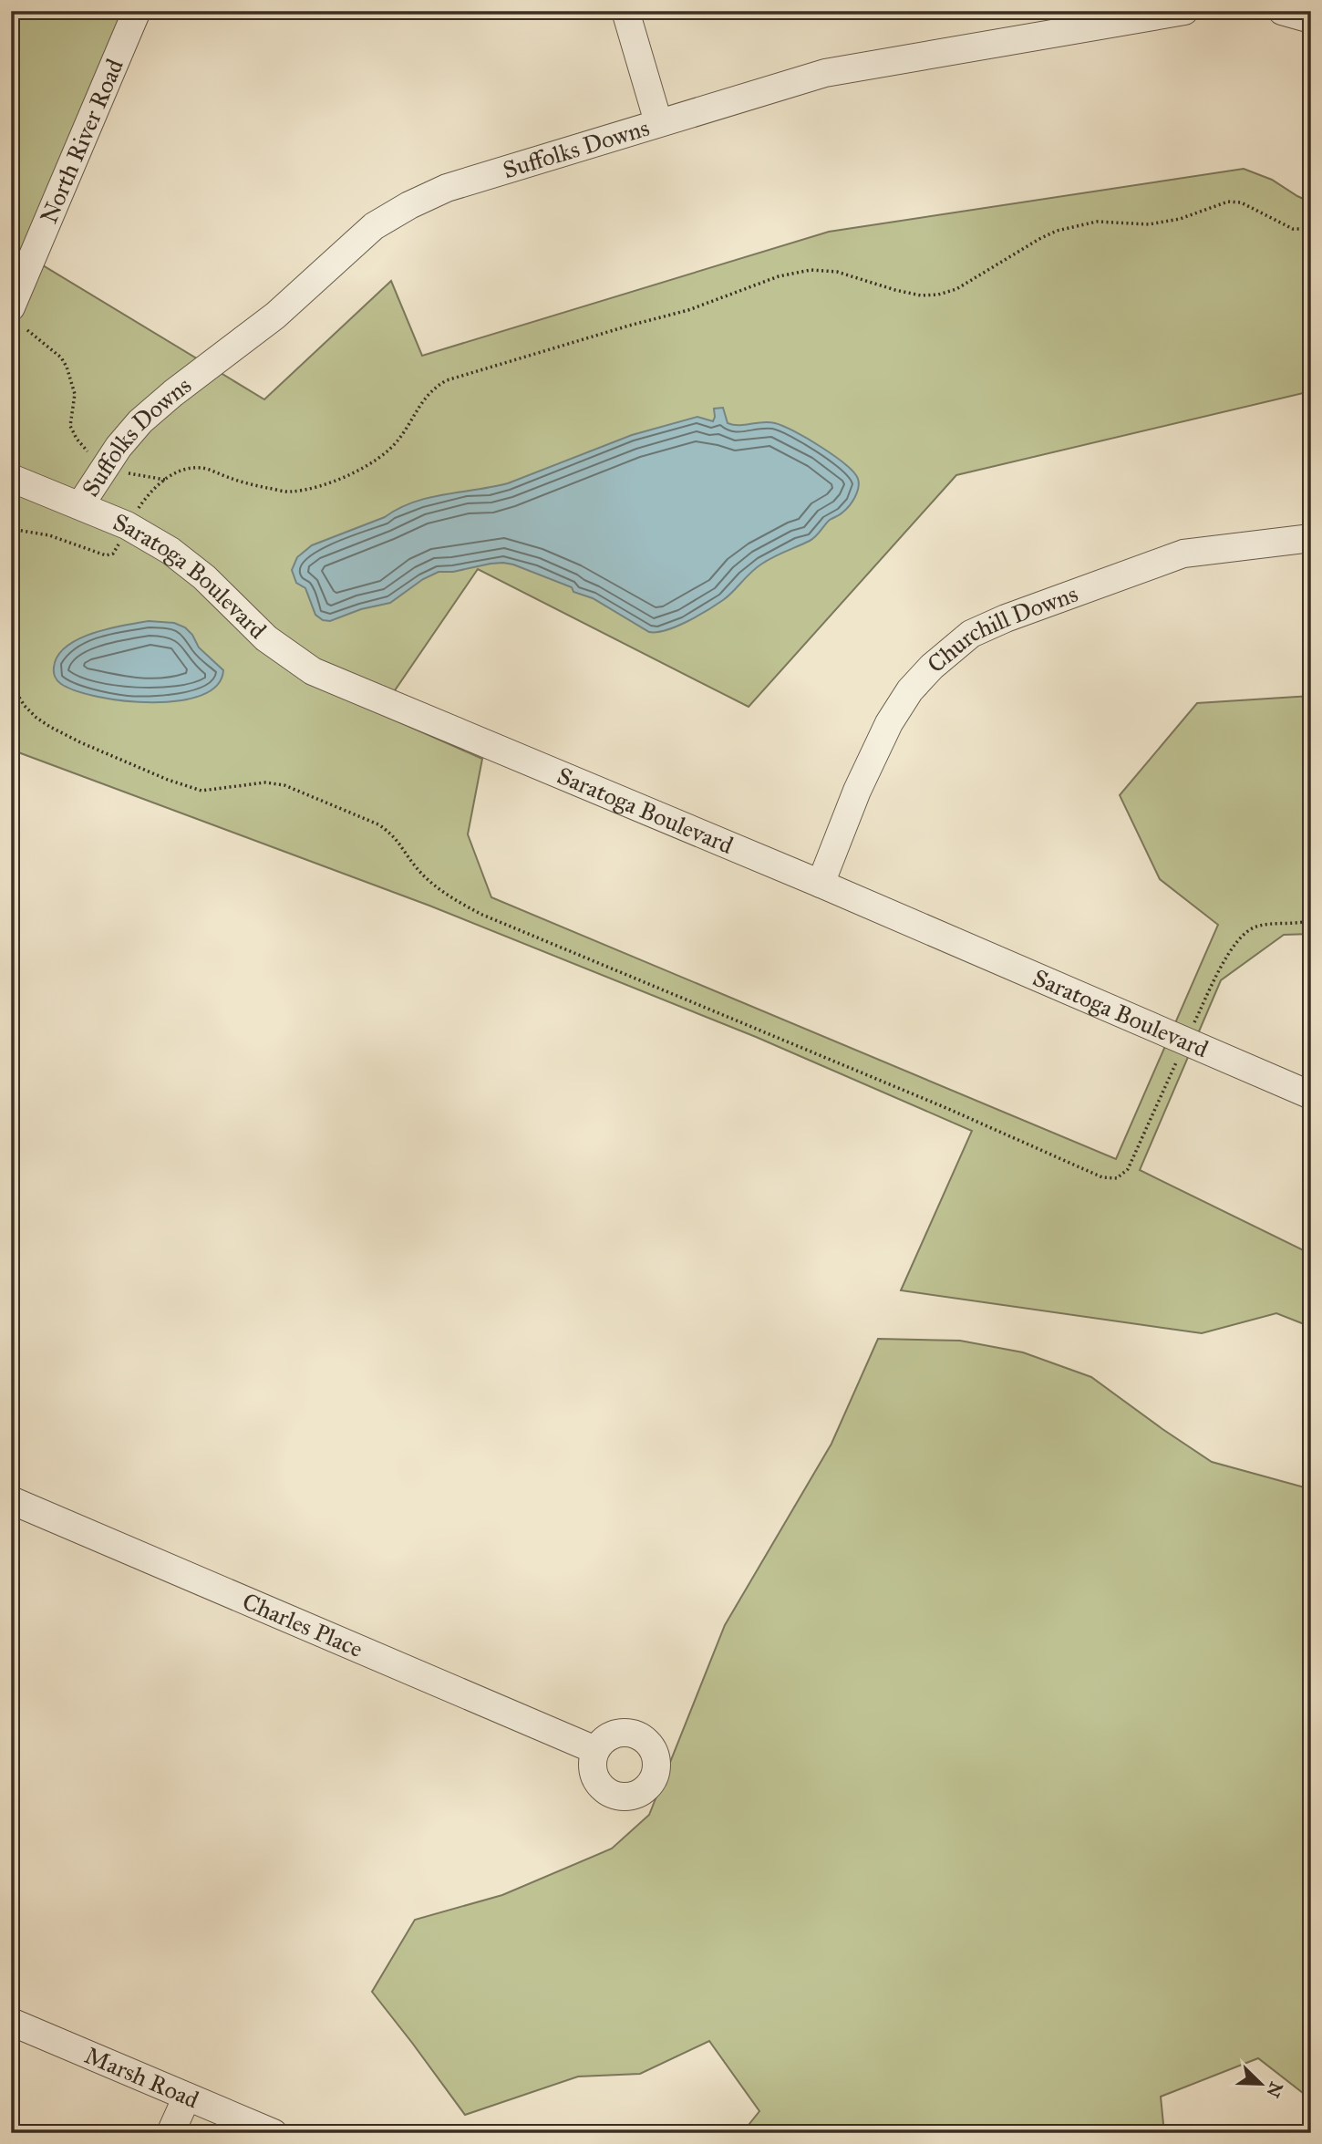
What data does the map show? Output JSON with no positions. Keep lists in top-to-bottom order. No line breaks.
{"streets":{"street":["North River Road","Suffolks Downs","Saratoga Boulevard","Churchill Downs","Charles Place","Marsh Road"]},"crossings":[["Suffolks Downs","Saratoga Boulevard"],["Saratoga Boulevard","Churchill Downs"]],"north":"bottom right"}
